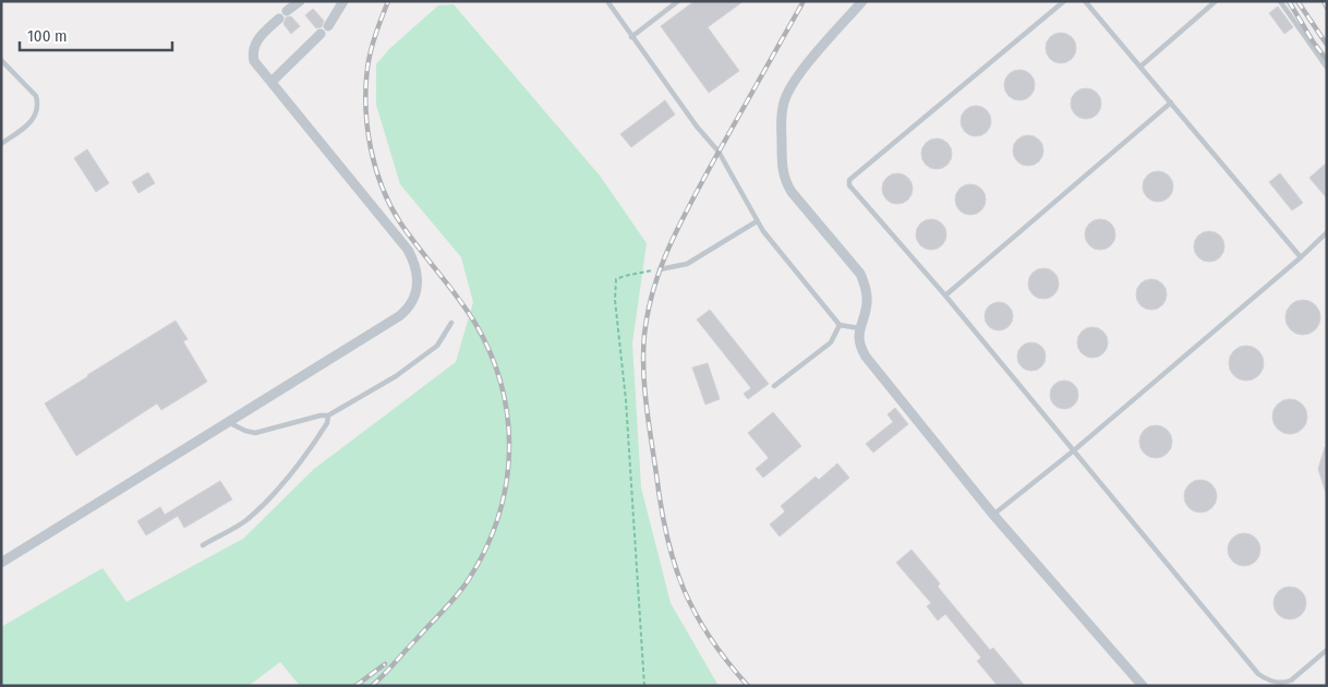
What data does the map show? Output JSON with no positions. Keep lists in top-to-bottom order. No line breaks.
{"scale_bar":"100 m"}
